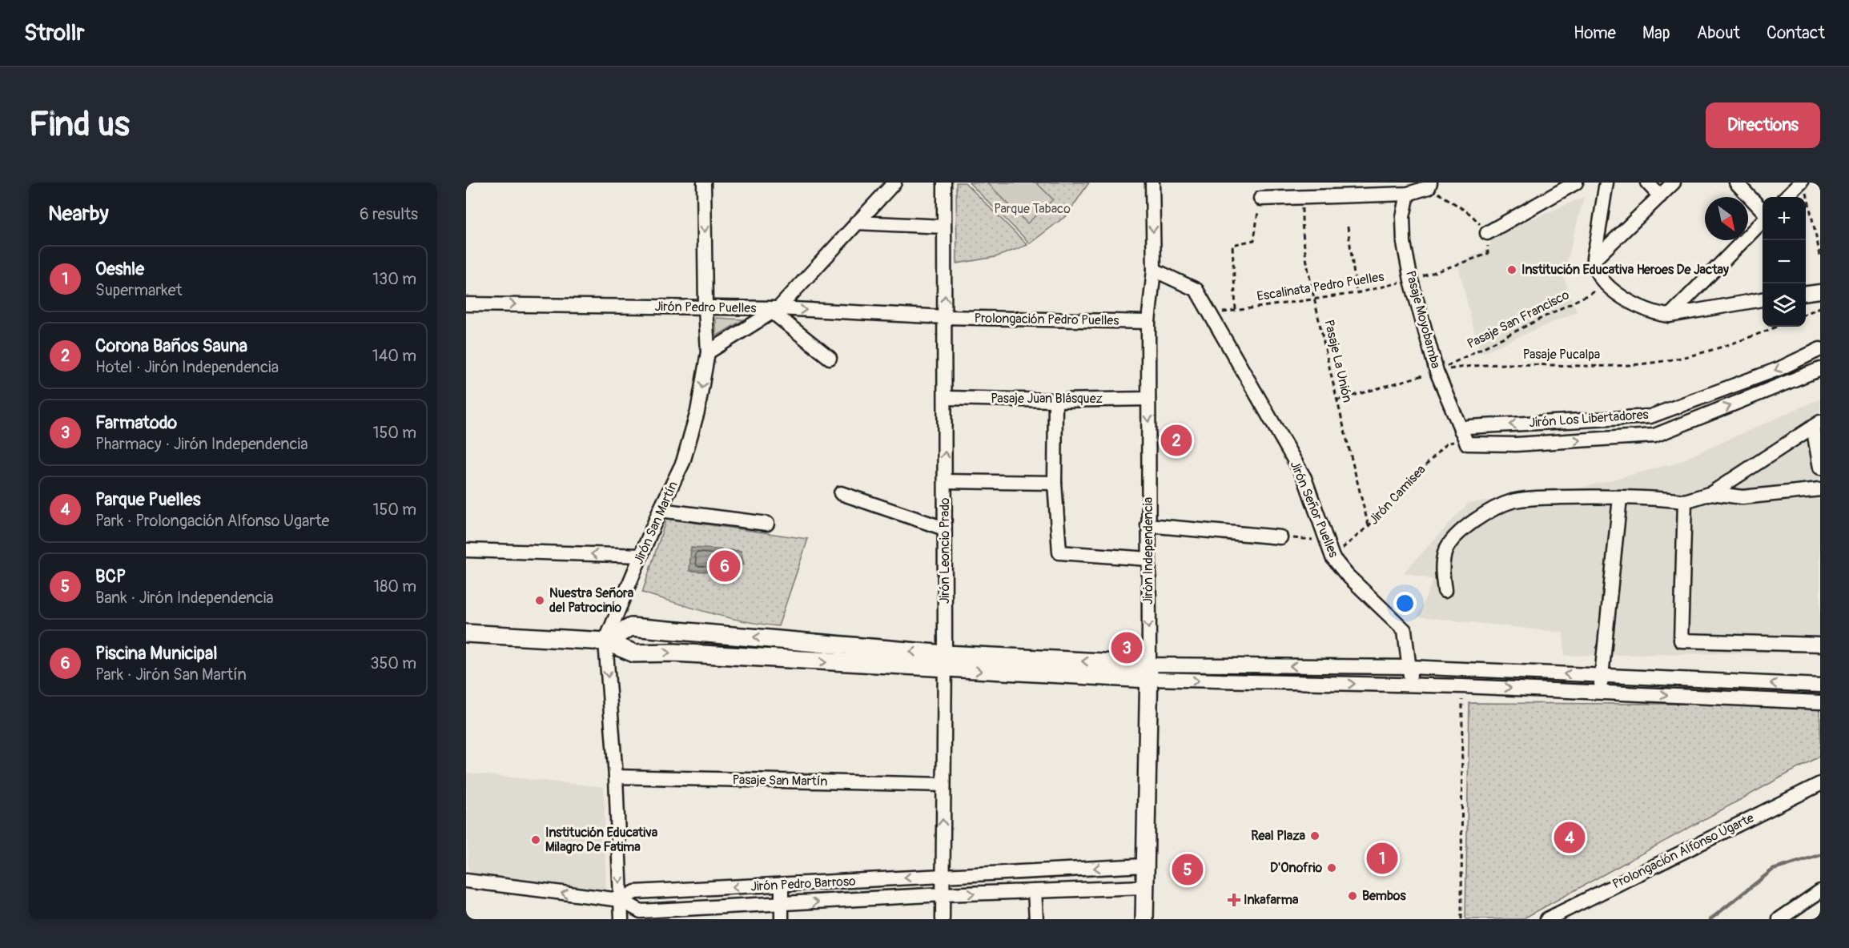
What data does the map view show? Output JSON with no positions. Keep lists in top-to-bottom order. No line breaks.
{"streets":{"main road":["Jirón Independencia"],"street":["Jirón Pedro Puelles","Prolongación Pedro Puelles","Pasaje Moyobamba","Pasaje Juan Blásquez","Jirón Los Libertadores","Jirón Señor Puelles","Jirón San Martín","Jirón Leoncio Prado","Pasaje San Martín","Prolongación Alfonso Ugarte","Jirón Pedro Barroso"],"path":["Escalinata Pedro Puelles","Pasaje San Francisco","Pasaje Pucalpa","Pasaje La Unión","Jirón Camisea"]},"crossings":[["Escalinata Pedro Puelles","Pasaje Moyobamba"],["Escalinata Pedro Puelles","Pasaje La Unión"],["Escalinata Pedro Puelles","Jirón Señor Puelles"],["Jirón Pedro Puelles","Prolongación Pedro Puelles"],["Jirón Pedro Puelles","Jirón San Martín"],["Jirón Pedro Puelles","Jirón Leoncio Prado"],["Prolongación Pedro Puelles","Jirón Leoncio Prado"],["Prolongación Pedro Puelles","Jirón Independencia"],["Pasaje Moyobamba","Pasaje San Francisco"],["Pasaje Moyobamba","Pasaje Pucalpa"],["Pasaje Moyobamba","Jirón Los Libertadores"],["Pasaje Moyobamba","Jirón Camisea"],["Pasaje San Francisco","Pasaje Pucalpa"],["Pasaje Pucalpa","Pasaje La Unión"],["Pasaje La Unión","Jirón Camisea"],["Pasaje Juan Blásquez","Jirón Leoncio Prado"],["Pasaje Juan Blásquez","Jirón Independencia"],["Jirón Los Libertadores","Jirón Camisea"],["Jirón Camisea","Jirón Señor Puelles"],["Jirón Señor Puelles","Jirón Independencia"],["Jirón San Martín","Pasaje San Martín"],["Jirón San Martín","Jirón Pedro Barroso"],["Jirón Leoncio Prado","Pasaje San Martín"],["Jirón Leoncio Prado","Jirón Pedro Barroso"],["Jirón Independencia","Jirón Pedro Barroso"]],"one_way":["Jirón Pedro Puelles","Jirón San Martín","Jirón Independencia"],"parks":["Parque Tabaco"],"places":{"other":["Institución Educativa Heroes De Jactay","Nuestra Señora del Patrocinio","Real Plaza","Institución Educativa Milagro De Fatima","D'Onofrio","Bembos"],"health":["Inkafarma"]},"north":"bottom right","page":{"header":"Strollr","nav":["Home","Map","About","Contact"],"buttons":"Directions","title":"Find us","heading":["Nearby","6 results"],"map_buttons":["+","−"],"list":[{"mark":"1","name":"Oeshle","note":"Supermarket","value":"130 m"},{"mark":"2","name":"Corona Baños Sauna","note":"Hotel · Jirón Independencia","value":"140 m"},{"mark":"3","name":"Farmatodo","note":"Pharmacy · Jirón Independencia","value":"150 m"},{"mark":"4","name":"Parque Puelles","note":"Park · Prolongación Alfonso Ugarte","value":"150 m"},{"mark":"5","name":"BCP","note":"Bank · Jirón Independencia","value":"180 m"},{"mark":"6","name":"Piscina Municipal","note":"Park · Jirón San Martín","value":"350 m"}],"pins":["2","6","3","4","1","5"]}}
